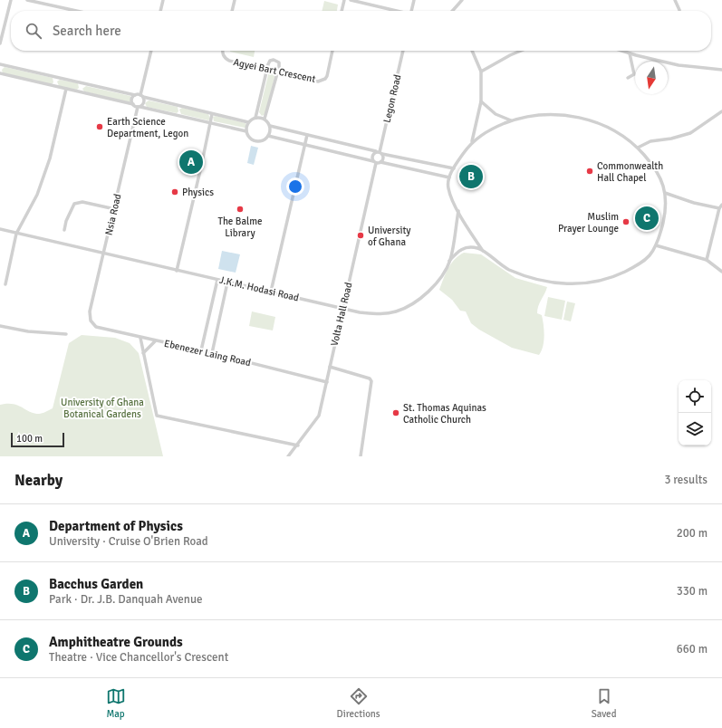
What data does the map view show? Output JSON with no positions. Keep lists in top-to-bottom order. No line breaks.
{"streets":{"street":["Agyei Bart Crescent","Legon Road","Nsia Road","J.K.M. Hodasi Road","Volta Hall Road","Ebenezer Laing Road"]},"crossings":[["Legon Road","Volta Hall Road"],["Nsia Road","J.K.M. Hodasi Road"],["Nsia Road","Ebenezer Laing Road"],["J.K.M. Hodasi Road","Volta Hall Road"],["Volta Hall Road","Ebenezer Laing Road"]],"parks":["University of Ghana Botanical Gardens"],"places":["Earth Science Department, Legon","Commonwealth Hall Chapel","Physics","The Balme Library","Muslim Prayer Lounge","University of Ghana","St. Thomas Aquinas Catholic Church"],"scale_bar":"100 m","north":"bottom","page":{"search":"Search here","pins":["A","B","C"],"scale":"100 m","heading":["Nearby","3 results"],"list":[{"mark":"A","name":"Department of Physics","note":"University · Cruise O'Brien Road","value":"200 m"},{"mark":"B","name":"Bacchus Garden","note":"Park · Dr. J.B. Danquah Avenue","value":"330 m"},{"mark":"C","name":"Amphitheatre Grounds","note":"Theatre · Vice Chancellor's Crescent","value":"660 m"}],"nav":["Map","Directions","Saved"]}}
